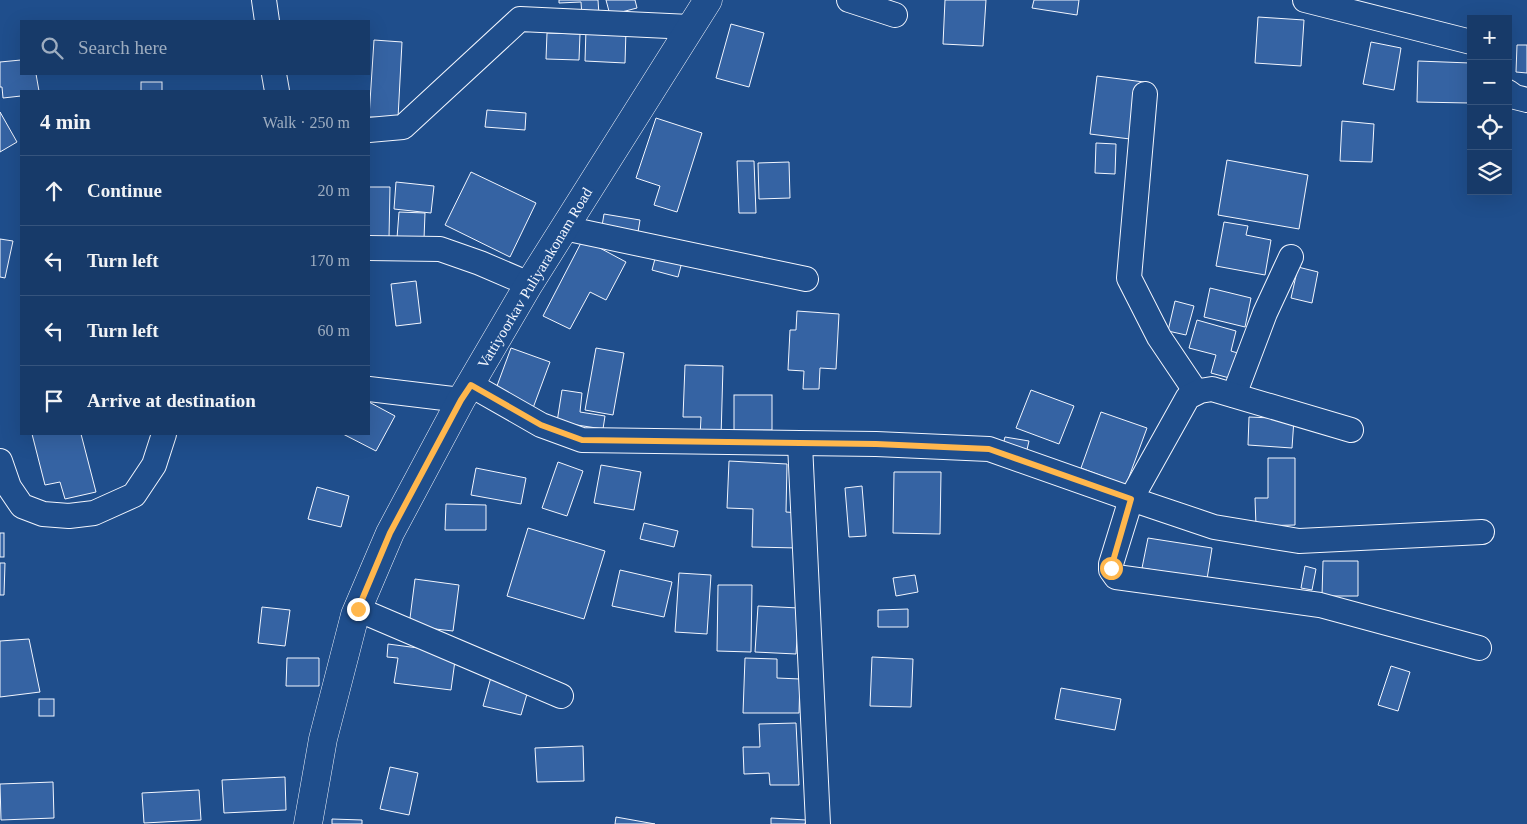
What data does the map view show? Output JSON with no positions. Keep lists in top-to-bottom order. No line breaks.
{"streets":{"main road":["Vattiyoorkav Puliyarakonam Road"]},"page":{"map_buttons":["+","−"],"search":"Search here","heading":["4 min","Walk · 250 m"],"list":[["Continue","20 m"],["Turn left","170 m"],["Turn left","60 m"],"Arrive at destination"]}}
